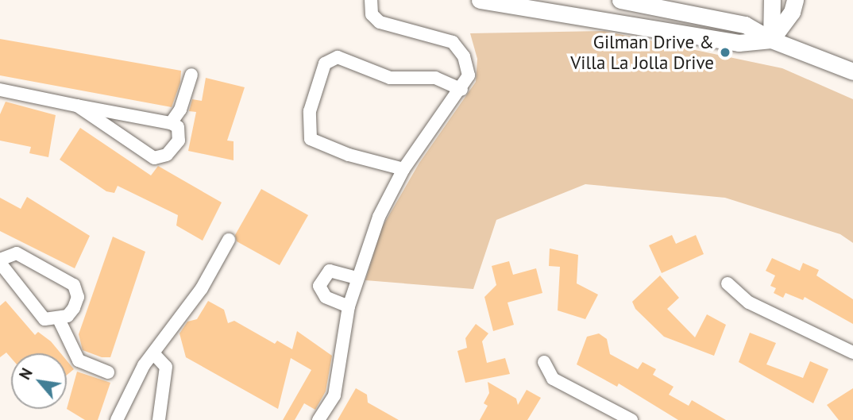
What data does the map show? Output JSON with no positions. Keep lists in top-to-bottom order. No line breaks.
{"places":["Gilman Drive & Villa La Jolla Drive"],"north":"top left"}
